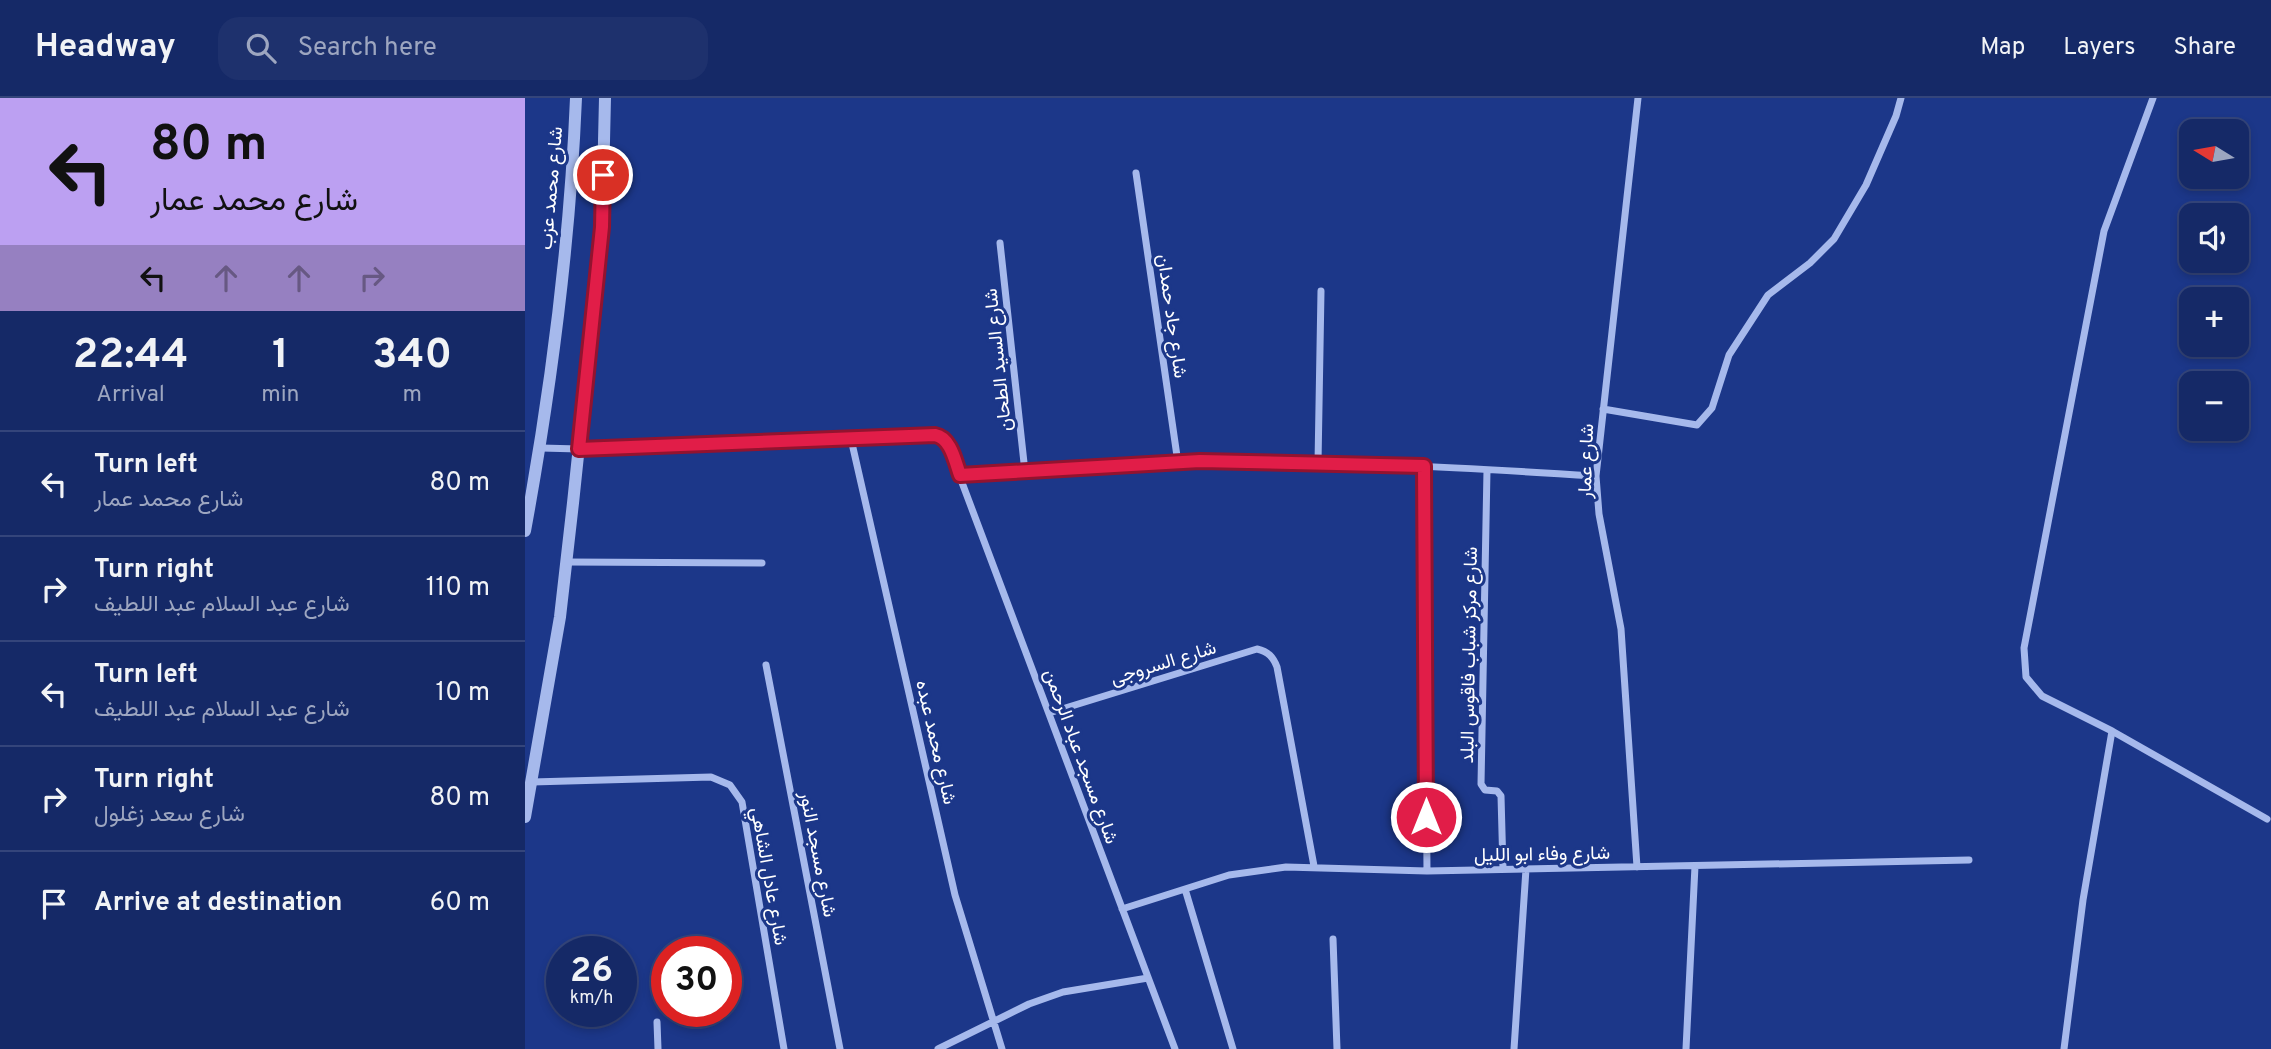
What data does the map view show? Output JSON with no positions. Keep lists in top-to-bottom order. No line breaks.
{"streets":{"street":["شارع محمد عزب","شارع جاد حمدان","شارع السيد الطحان","شارع عمار","شارع مركز شباب فاقوس البلد","شارع السروجى","شارع محمد عبده","شارع مسجد عباد الرحمن","شارع وفاء ابو الليل","شارع مسجد النور","شارع عادل الشاهي"]},"crossings":[["شارع عمار","شارع وفاء ابو الليل"],["شارع مركز شباب فاقوس البلد","شارع وفاء ابو الليل"],["شارع السروجى","شارع مسجد عباد الرحمن"],["شارع السروجى","شارع وفاء ابو الليل"],["شارع محمد عبده","شارع مسجد عباد الرحمن"],["شارع مسجد عباد الرحمن","شارع وفاء ابو الليل"]],"north":"left","page":{"header":"Headway","search":"Search here","nav":["Map","Layers","Share"],"turn":["80 m","شارع محمد عمار"],"map_buttons":["+","−"],"eta":["22:44","Arrival","1","min","340","m"],"list":[{"name":"Turn left","note":"شارع محمد عمار","value":"80 m"},{"name":"Turn right","note":"شارع عبد السلام عبد اللطيف","value":"110 m"},{"name":"Turn left","note":"شارع عبد السلام عبد اللطيف","value":"10 m"},{"name":"Turn right","note":"شارع سعد زغلول","value":"80 m"},{"name":"Arrive at destination","value":"60 m"}],"speed":"26 km/h","limit":"30"}}
